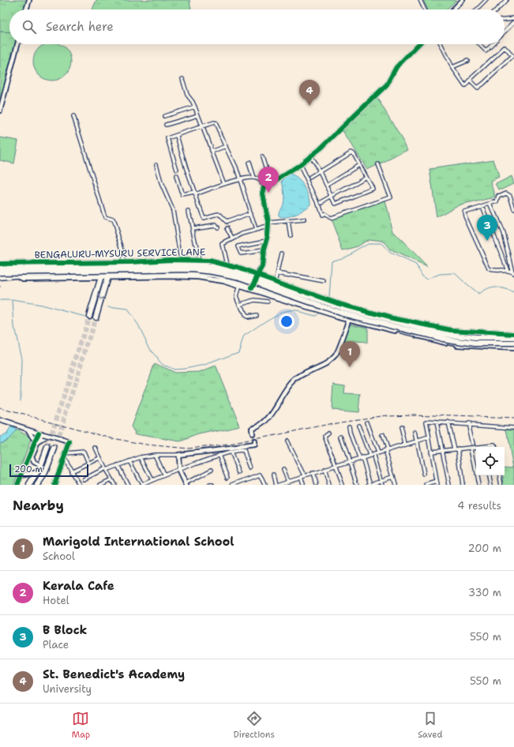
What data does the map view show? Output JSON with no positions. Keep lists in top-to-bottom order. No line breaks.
{"streets":{"street":["BENGALURU-MYSURU SERVICE LANE"]},"scale_bar":"200 m","page":{"search":"Search here","pins":["4","2","3","1"],"scale":"200 m","heading":["Nearby","4 results"],"list":[{"mark":"1","name":"Marigold International School","note":"School","value":"200 m"},{"mark":"2","name":"Kerala Cafe","note":"Hotel","value":"330 m"},{"mark":"3","name":"B Block","note":"Place","value":"550 m"},{"mark":"4","name":"St. Benedict's Academy","note":"University","value":"550 m"}],"nav":["Map","Directions","Saved"]}}
